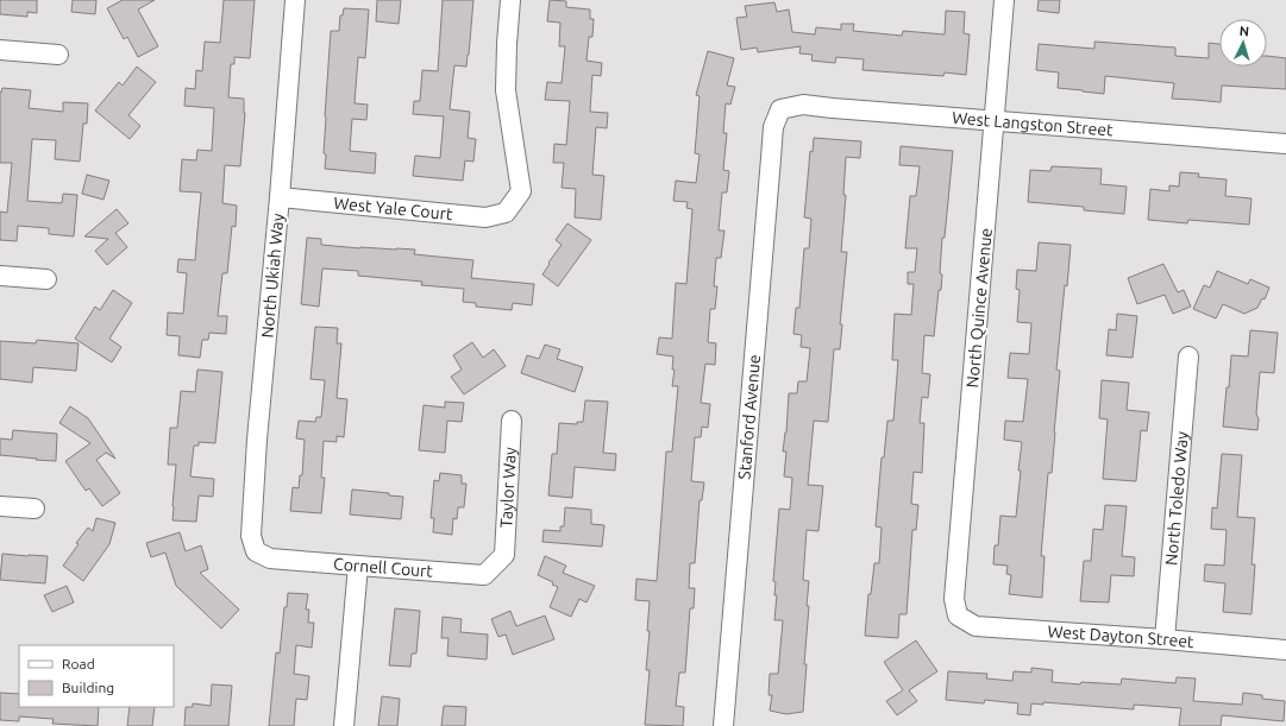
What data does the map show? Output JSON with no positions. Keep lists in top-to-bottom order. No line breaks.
{"streets":{"street":["West Langston Street","West Yale Court","North Ukiah Way","North Quince Avenue","Stanford Avenue","Taylor Way","North Toledo Way","Cornell Court","West Dayton Street"]},"crossings":[["West Langston Street","North Quince Avenue"],["West Langston Street","Stanford Avenue"],["West Yale Court","North Ukiah Way"],["North Ukiah Way","Cornell Court"],["North Quince Avenue","West Dayton Street"],["Taylor Way","Cornell Court"],["North Toledo Way","West Dayton Street"]],"legend":["Road","Building"],"north":"top"}
